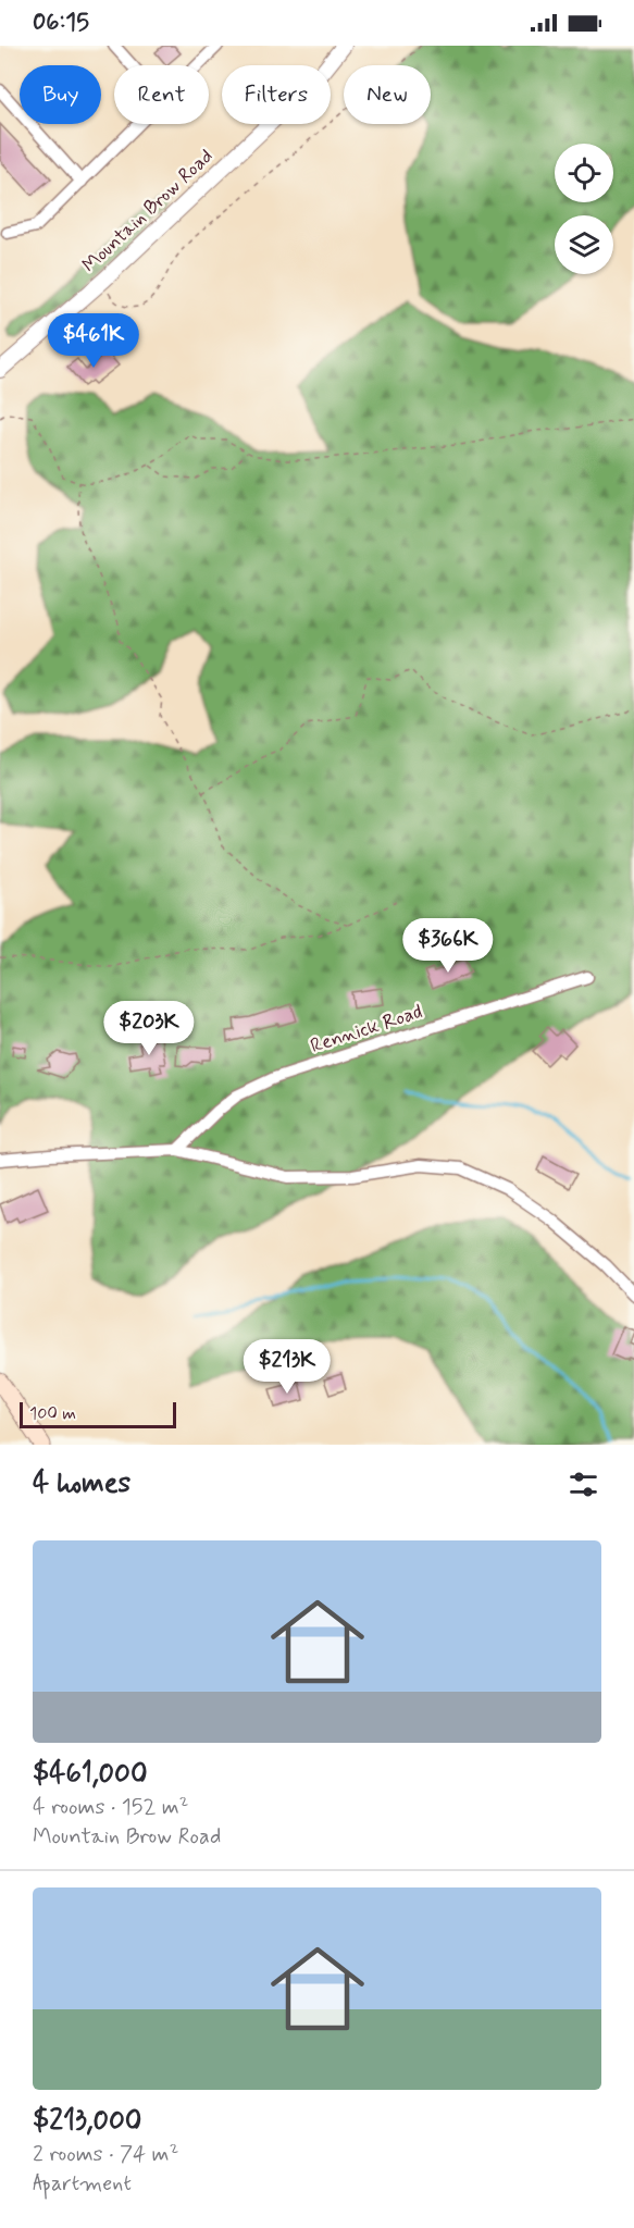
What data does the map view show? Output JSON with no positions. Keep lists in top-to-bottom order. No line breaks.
{"streets":{"street":["Mountain Brow Road","Rennick Road"]},"scale_bar":"100 m","page":{"status":"06:15","chip":["Buy","Rent","Filters","New"],"price":["$461K","$366K","$203K","$213K"],"scale":"100 m","heading":"4 homes","list":[{"name":"$461,000","note":"4 rooms · 152 m² · Mountain Brow Road"},{"name":"$213,000","note":"2 rooms · 74 m² · Apartment"}]}}
